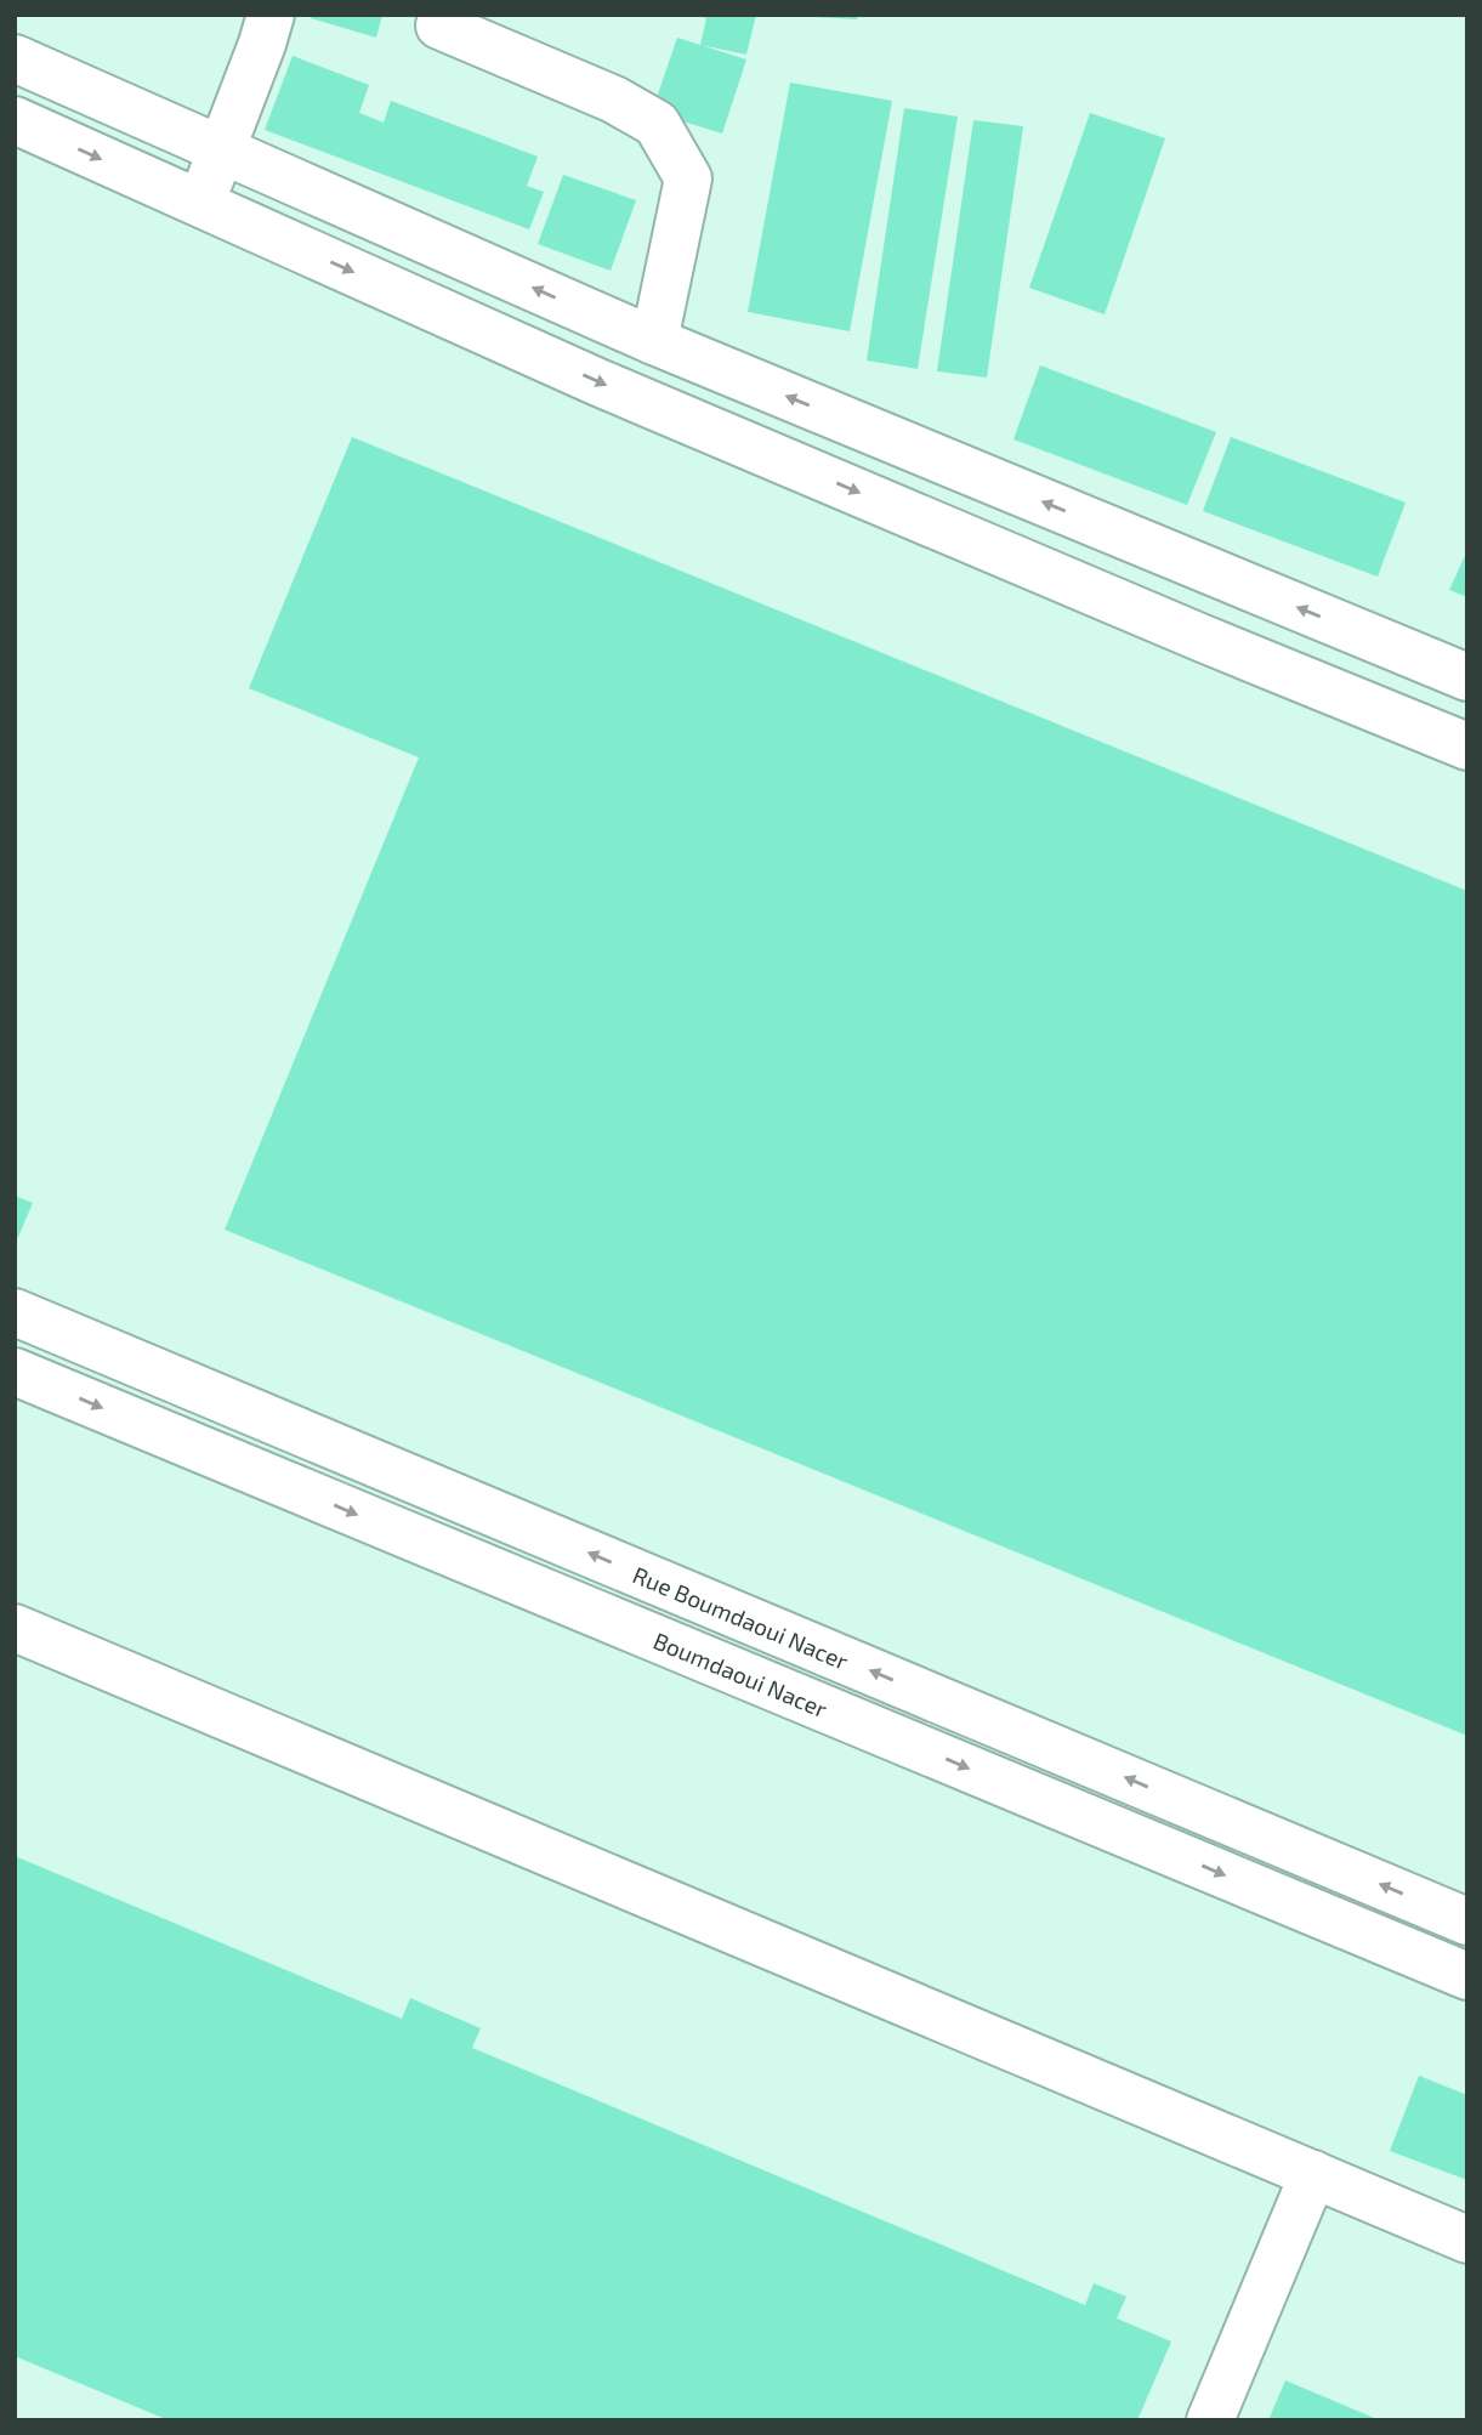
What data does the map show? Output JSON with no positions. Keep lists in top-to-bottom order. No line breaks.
{"streets":{"street":["Rue Boumdaoui Nacer","Boumdaoui Nacer"]}}
